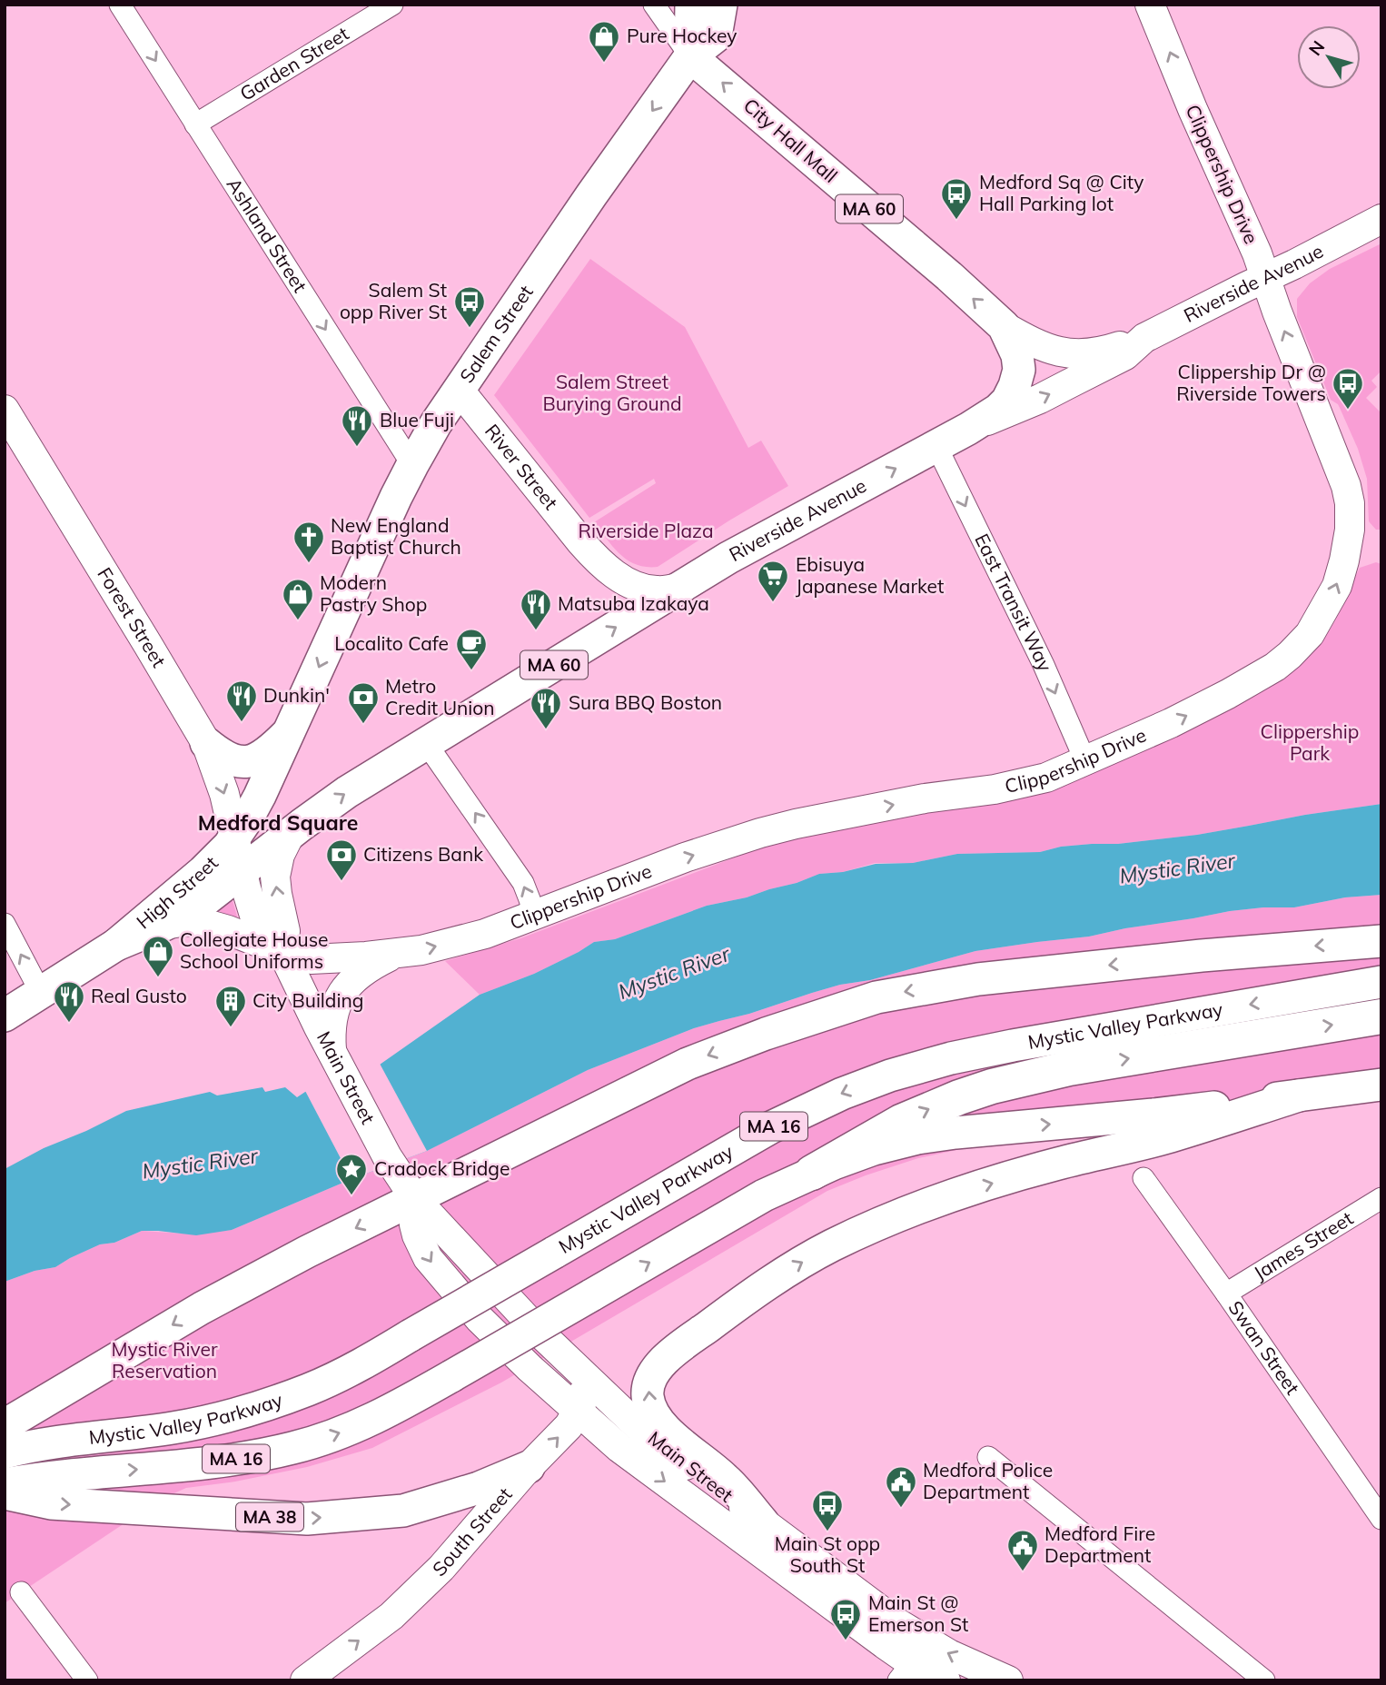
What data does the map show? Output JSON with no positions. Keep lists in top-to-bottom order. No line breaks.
{"streets":{"main road":["City Hall Mall","Clippership Drive","MA 60","Riverside Avenue","Salem Street","River Street","Forest Street","High Street","Mystic Valley Parkway","Main Street","MA 16","MA 38","South Street"],"street":["Garden Street","Ashland Street","East Transit Way","James Street","Swan Street"]},"crossings":[["Garden Street","Ashland Street"],["City Hall Mall","Riverside Avenue"],["City Hall Mall","Salem Street"],["Clippership Drive","Riverside Avenue"],["Clippership Drive","East Transit Way"],["Clippership Drive","High Street"],["Clippership Drive","Main Street"],["Ashland Street","Salem Street"],["Riverside Avenue","River Street"],["Riverside Avenue","East Transit Way"],["Riverside Avenue","High Street"],["Riverside Avenue","Main Street"],["Salem Street","River Street"],["Salem Street","Forest Street"],["Salem Street","High Street"],["Salem Street","Main Street"],["Forest Street","High Street"],["Forest Street","Main Street"],["High Street","Main Street"],["Main Street","South Street"],["James Street","Swan Street"],["MA 38","South Street"]],"one_way":["City Hall Mall","Ashland Street","Riverside Avenue","Salem Street","East Transit Way","South Street"],"districts":["Medford Square"],"water":["Mystic River"],"parks":["Salem Street Burying Ground","Riverside Plaza","Clippership Park","Mystic River Reservation"],"places":{"shop":["Pure Hockey","Modern Pastry Shop","Collegiate House School Uniforms"],"bus stop":["Medford Sq @ City Hall Parking lot","Salem St opp River St","Clippership Dr @ Riverside Towers","Main St opp South St","Main St @ Emerson St"],"restaurant":["Blue Fuji","Matsuba Izakaya","Dunkin'","Sura BBQ Boston","Real Gusto"],"church":["New England Baptist Church"],"supermarket":["Ebisuya Japanese Market"],"cafe":["Localito Cafe"],"bank":["Metro Credit Union","Citizens Bank"],"building":["City Building"],"place":["Cradock Bridge"],"public building":["Medford Police Department","Medford Fire Department"]},"north":"top left"}
